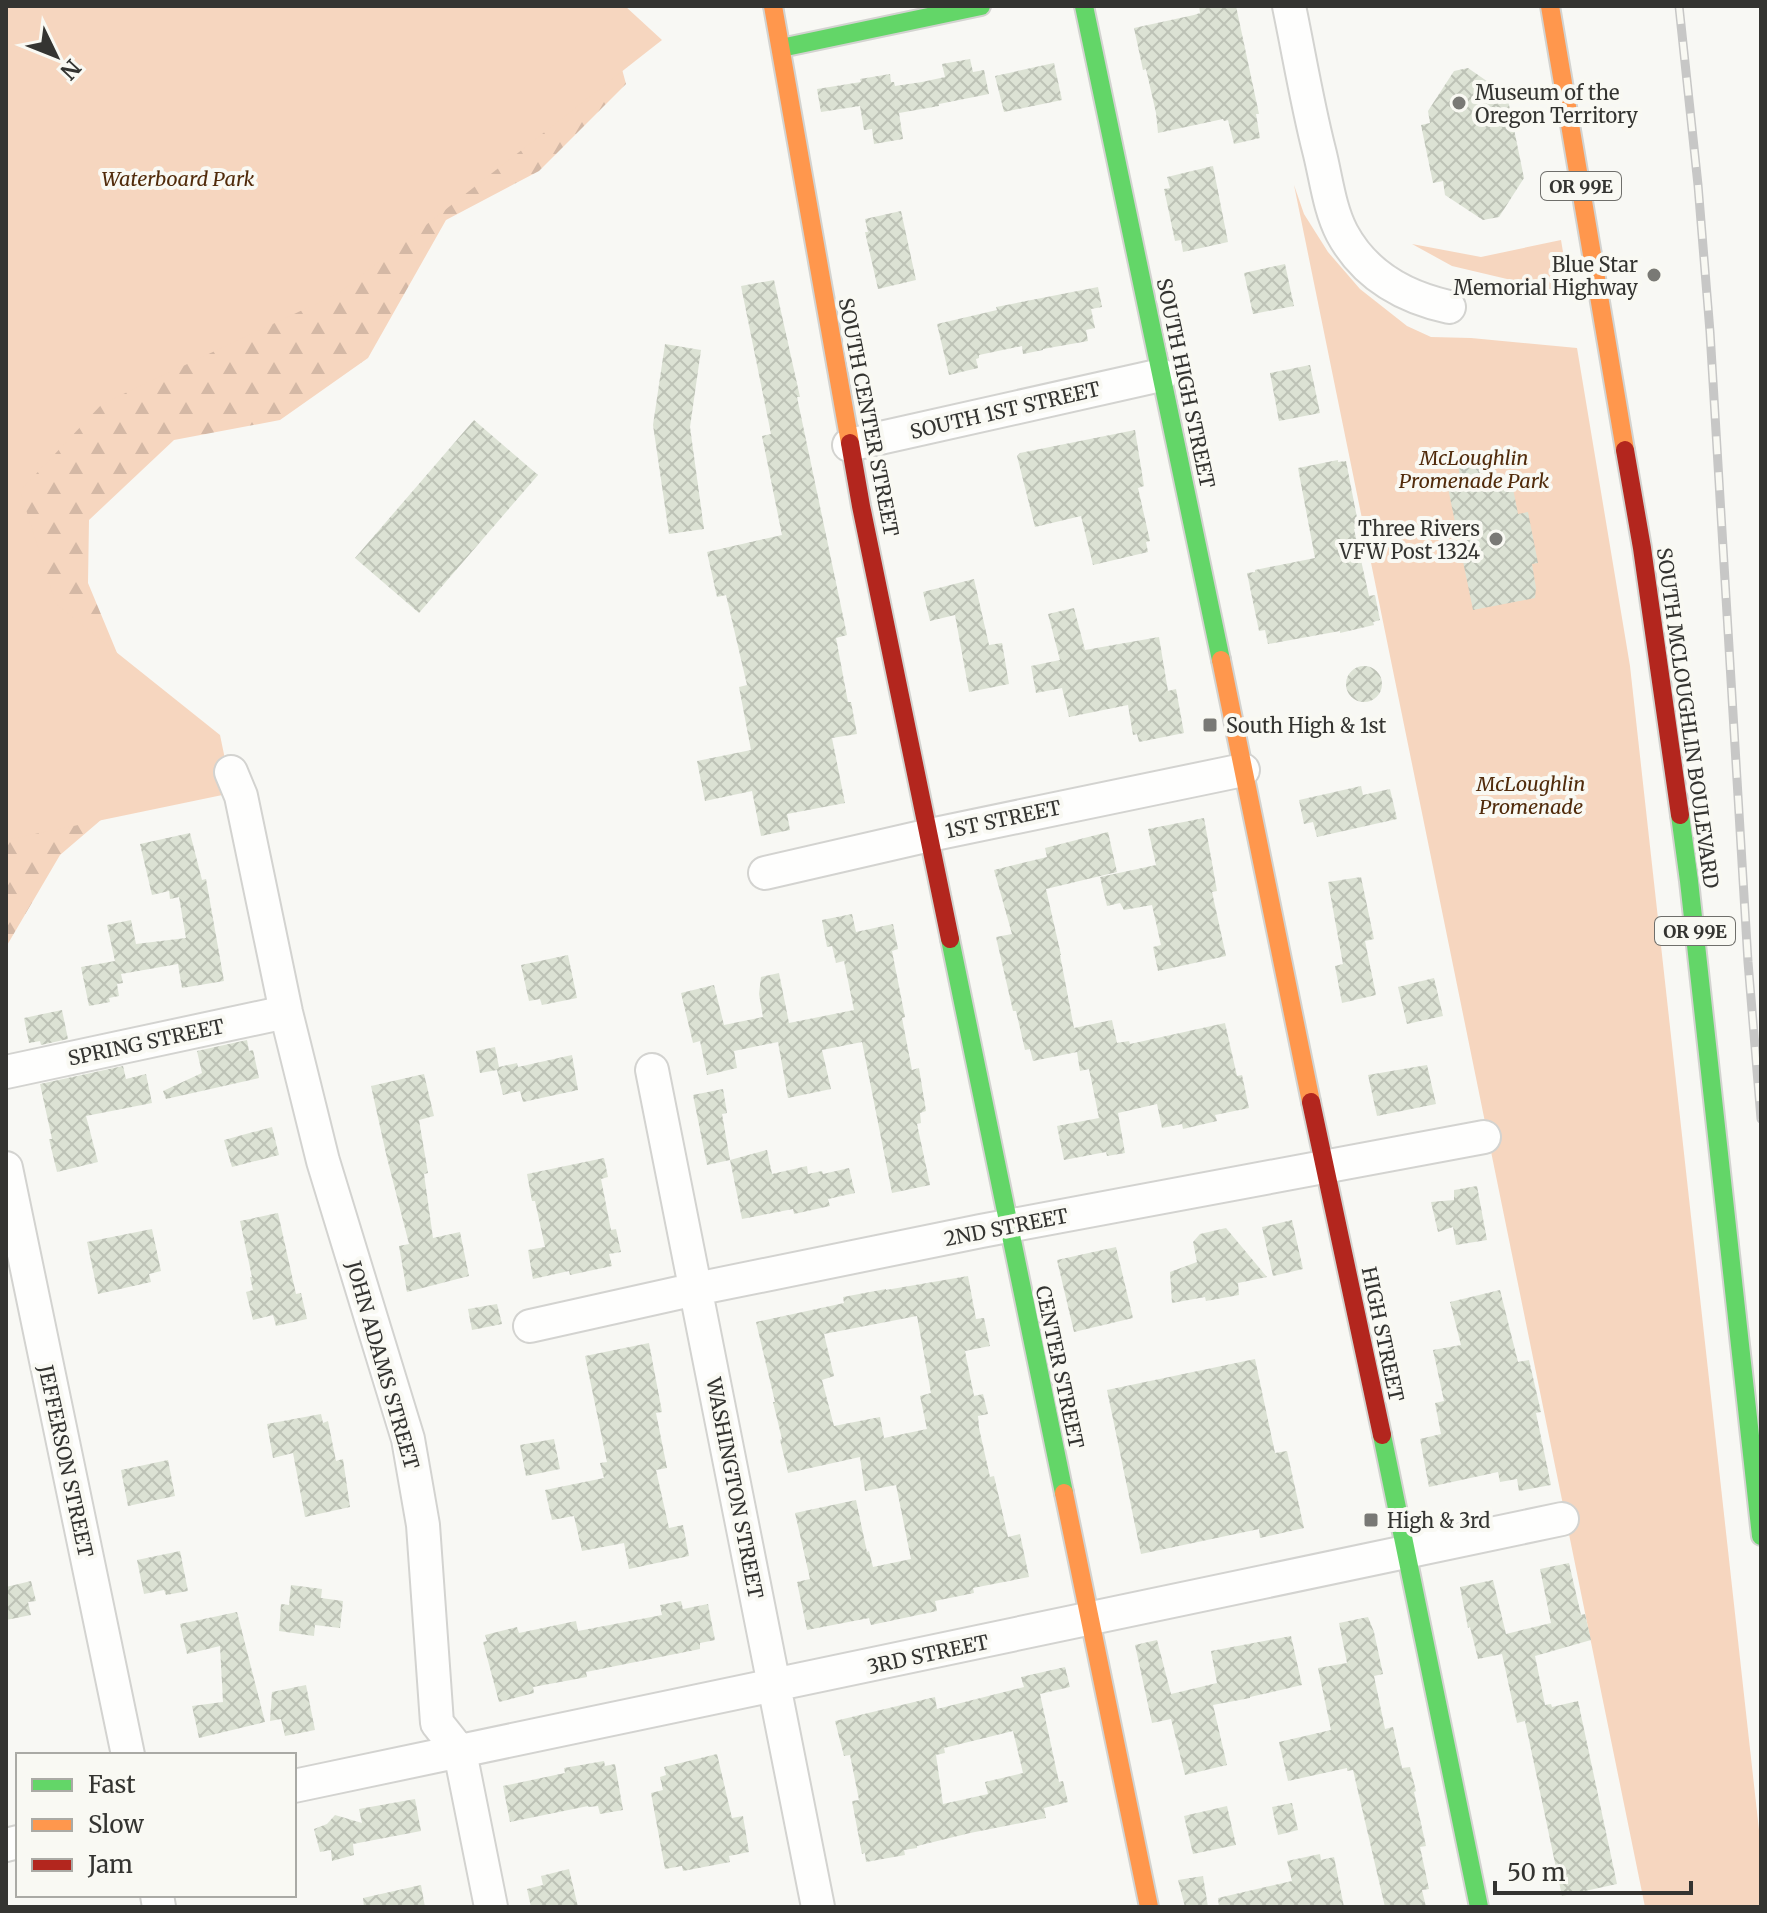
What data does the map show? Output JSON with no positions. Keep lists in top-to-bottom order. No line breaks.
{"streets":{"main road":["OR 99E","SOUTH HIGH STREET","SOUTH CENTER STREET","SOUTH MCLOUGHLIN BOULEVARD","HIGH STREET","CENTER STREET"],"street":["SOUTH 1ST STREET","1ST STREET","SPRING STREET","2ND STREET","JOHN ADAMS STREET","JEFFERSON STREET","WASHINGTON STREET","3RD STREET"]},"crossings":[["SOUTH HIGH STREET","SOUTH 1ST STREET"],["SOUTH HIGH STREET","1ST STREET"],["SOUTH HIGH STREET","HIGH STREET"],["SOUTH 1ST STREET","SOUTH CENTER STREET"],["SOUTH CENTER STREET","1ST STREET"],["SOUTH CENTER STREET","CENTER STREET"],["1ST STREET","HIGH STREET"],["1ST STREET","CENTER STREET"],["SPRING STREET","JOHN ADAMS STREET"],["2ND STREET","HIGH STREET"],["2ND STREET","CENTER STREET"],["2ND STREET","WASHINGTON STREET"],["HIGH STREET","3RD STREET"],["JOHN ADAMS STREET","3RD STREET"],["CENTER STREET","3RD STREET"],["WASHINGTON STREET","3RD STREET"]],"parks":["Waterboard Park","McLoughlin Promenade Park","McLoughlin Promenade"],"places":{"other":["Museum of the Oregon Territory","Blue Star Memorial Highway","Three Rivers VFW Post 1324"],"transit":["South High & 1st","High & 3rd"]},"legend":["Fast","Slow","Jam"],"scale_bar":"50 m","north":"bottom right"}
